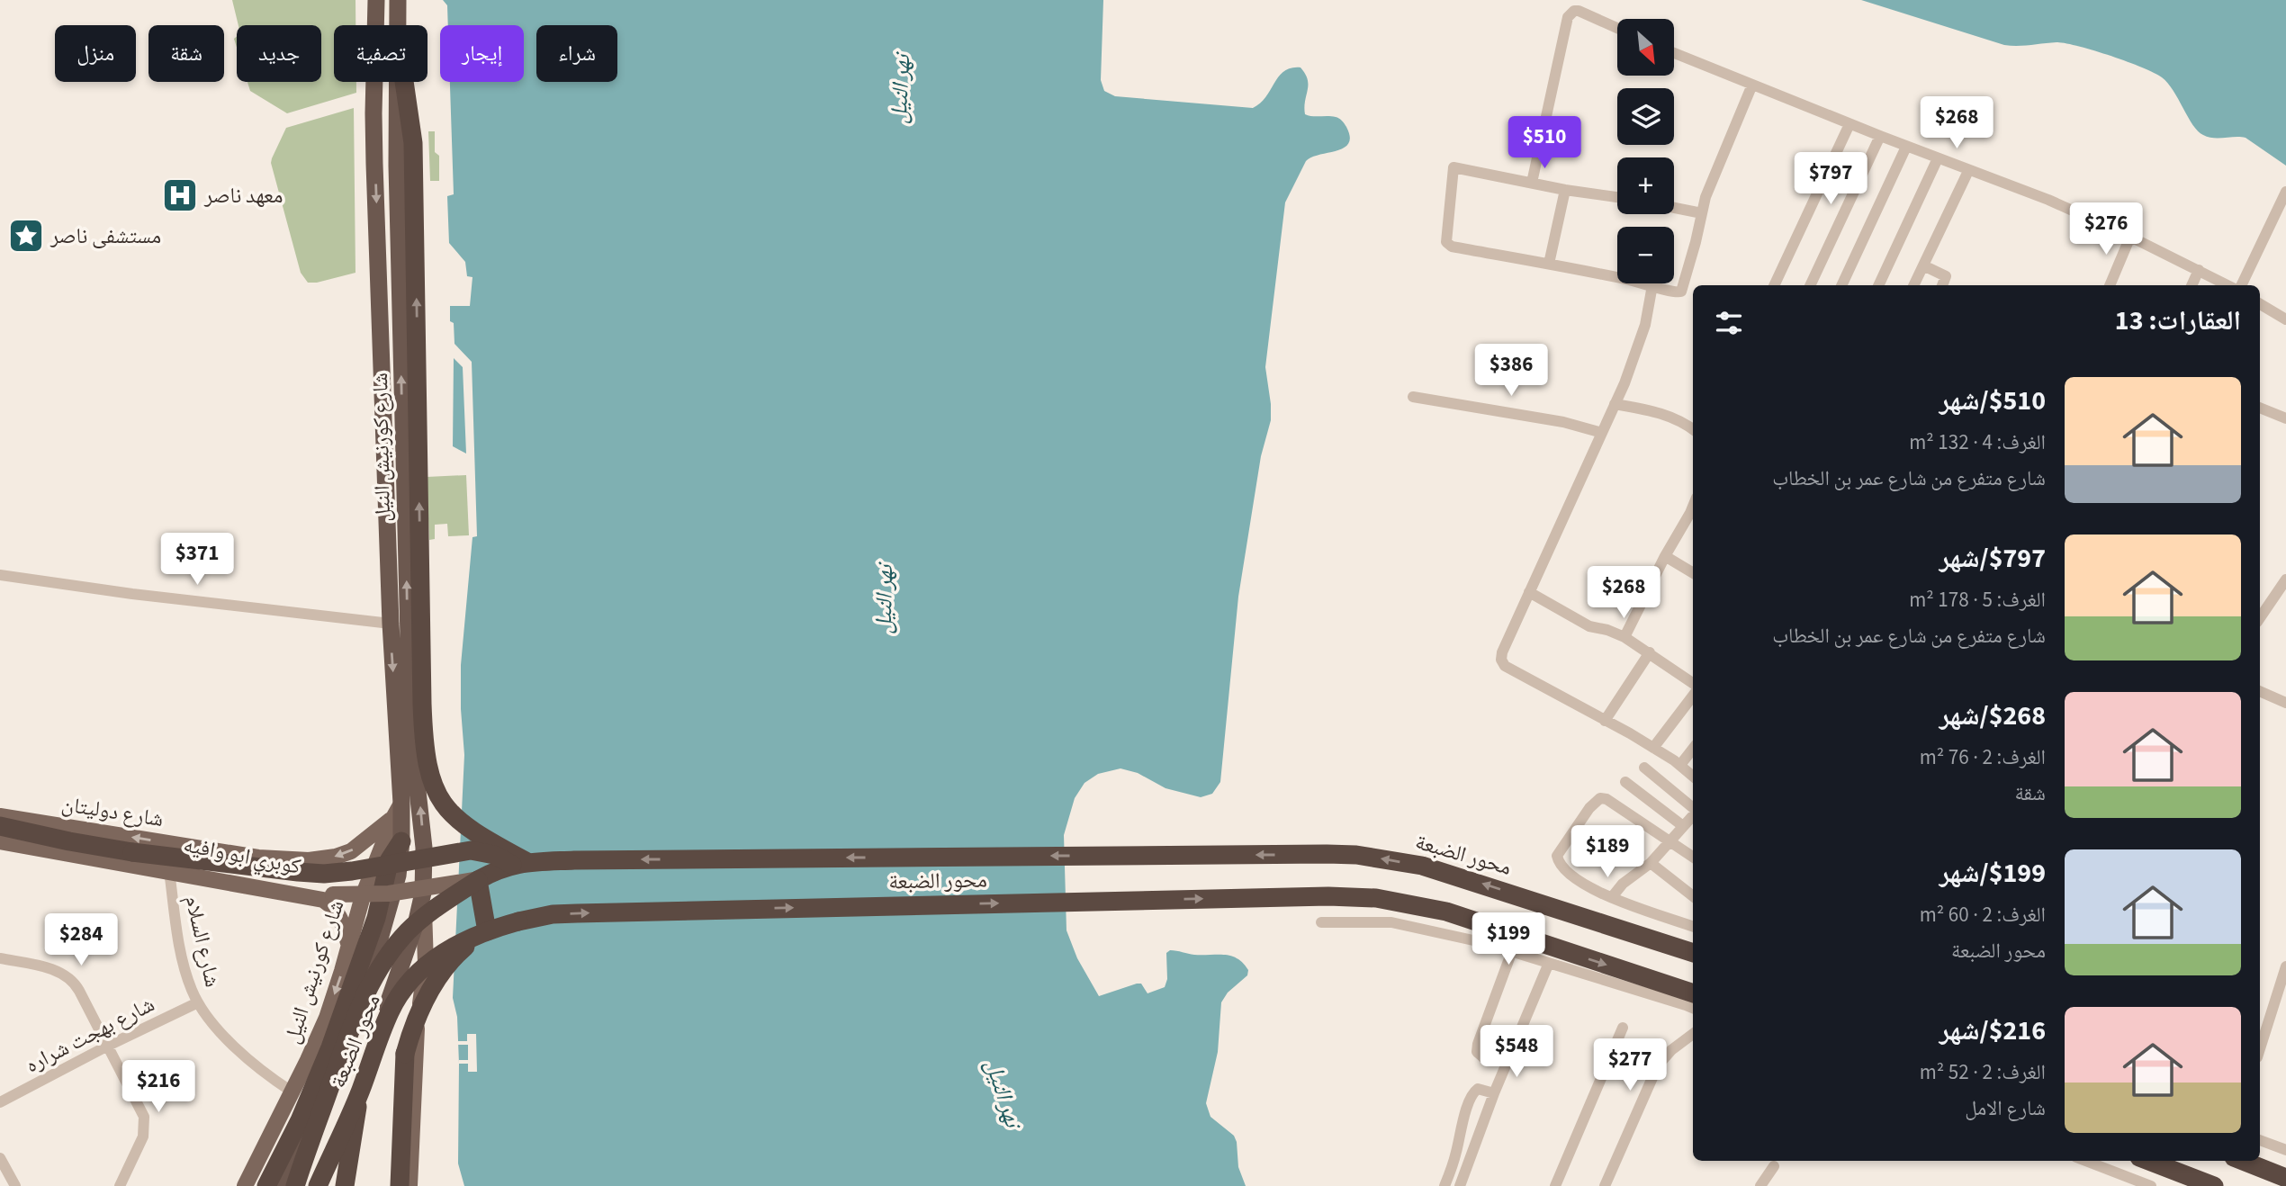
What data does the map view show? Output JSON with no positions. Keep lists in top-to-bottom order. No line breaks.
{"streets":{"highway":["شارع كورنيش النيل","محور الضبعة"],"main road":["شارع دوليتان","كوبري ابو وافيه"],"street":["شارع السلام","شارع بهجت شراره"]},"crossings":[["شارع كورنيش النيل","شارع دوليتان"],["شارع كورنيش النيل","شارع السلام"],["محور الضبعة","كوبري ابو وافيه"],["شارع السلام","شارع بهجت شراره"]],"water":["نهر النيل"],"places":{"hospital":["معهد ناصر"],"place":["مستشفى ناصر"]},"north":"bottom right","page":{"map_buttons":["+","−"],"chip":["شراء","إيجار","تصفية","جديد","شقة","منزل"],"price":["$268","$510","$797","$276","$386","$371","$268","$189","$199","$284","$548","$277","$216"],"heading":"العقارات: 13","list":[{"name":"$510/شهر","note":"الغرف: 4 · 132 m² · شارع متفرع من شارع عمر بن الخطاب"},{"name":"$797/شهر","note":"الغرف: 5 · 178 m² · شارع متفرع من شارع عمر بن الخطاب"},{"name":"$268/شهر","note":"الغرف: 2 · 76 m² · شقة"},{"name":"$199/شهر","note":"الغرف: 2 · 60 m² · محور الضبعة"},{"name":"$216/شهر","note":"الغرف: 2 · 52 m² · شارع الامل"}]}}
